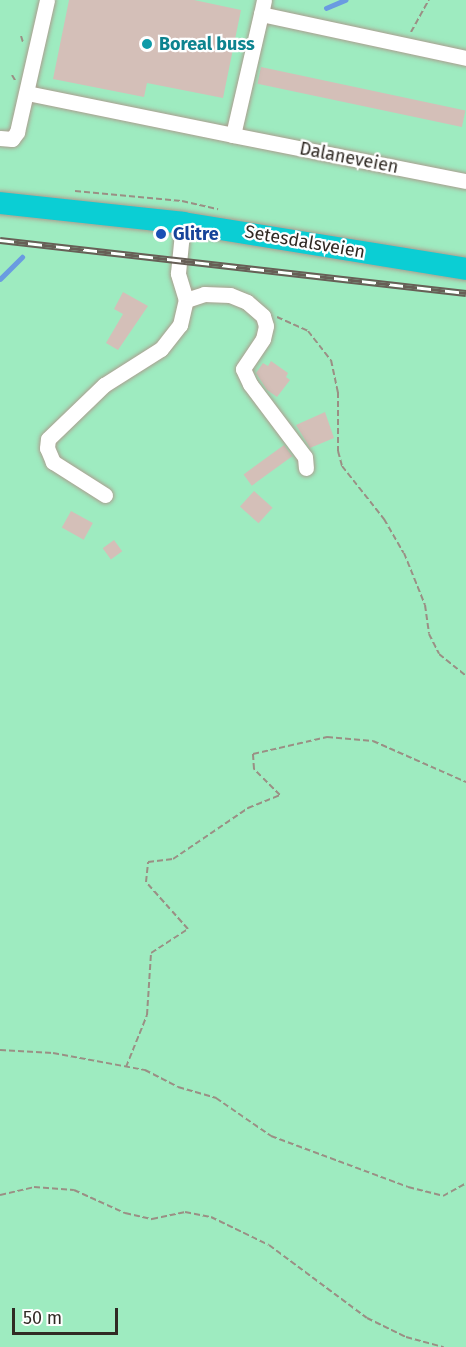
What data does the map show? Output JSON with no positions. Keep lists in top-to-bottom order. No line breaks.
{"streets":{"highway":["Setesdalsveien"],"lane":["Dalaneveien"]},"places":["Boreal buss","Glitre"],"scale_bar":"50 m"}
